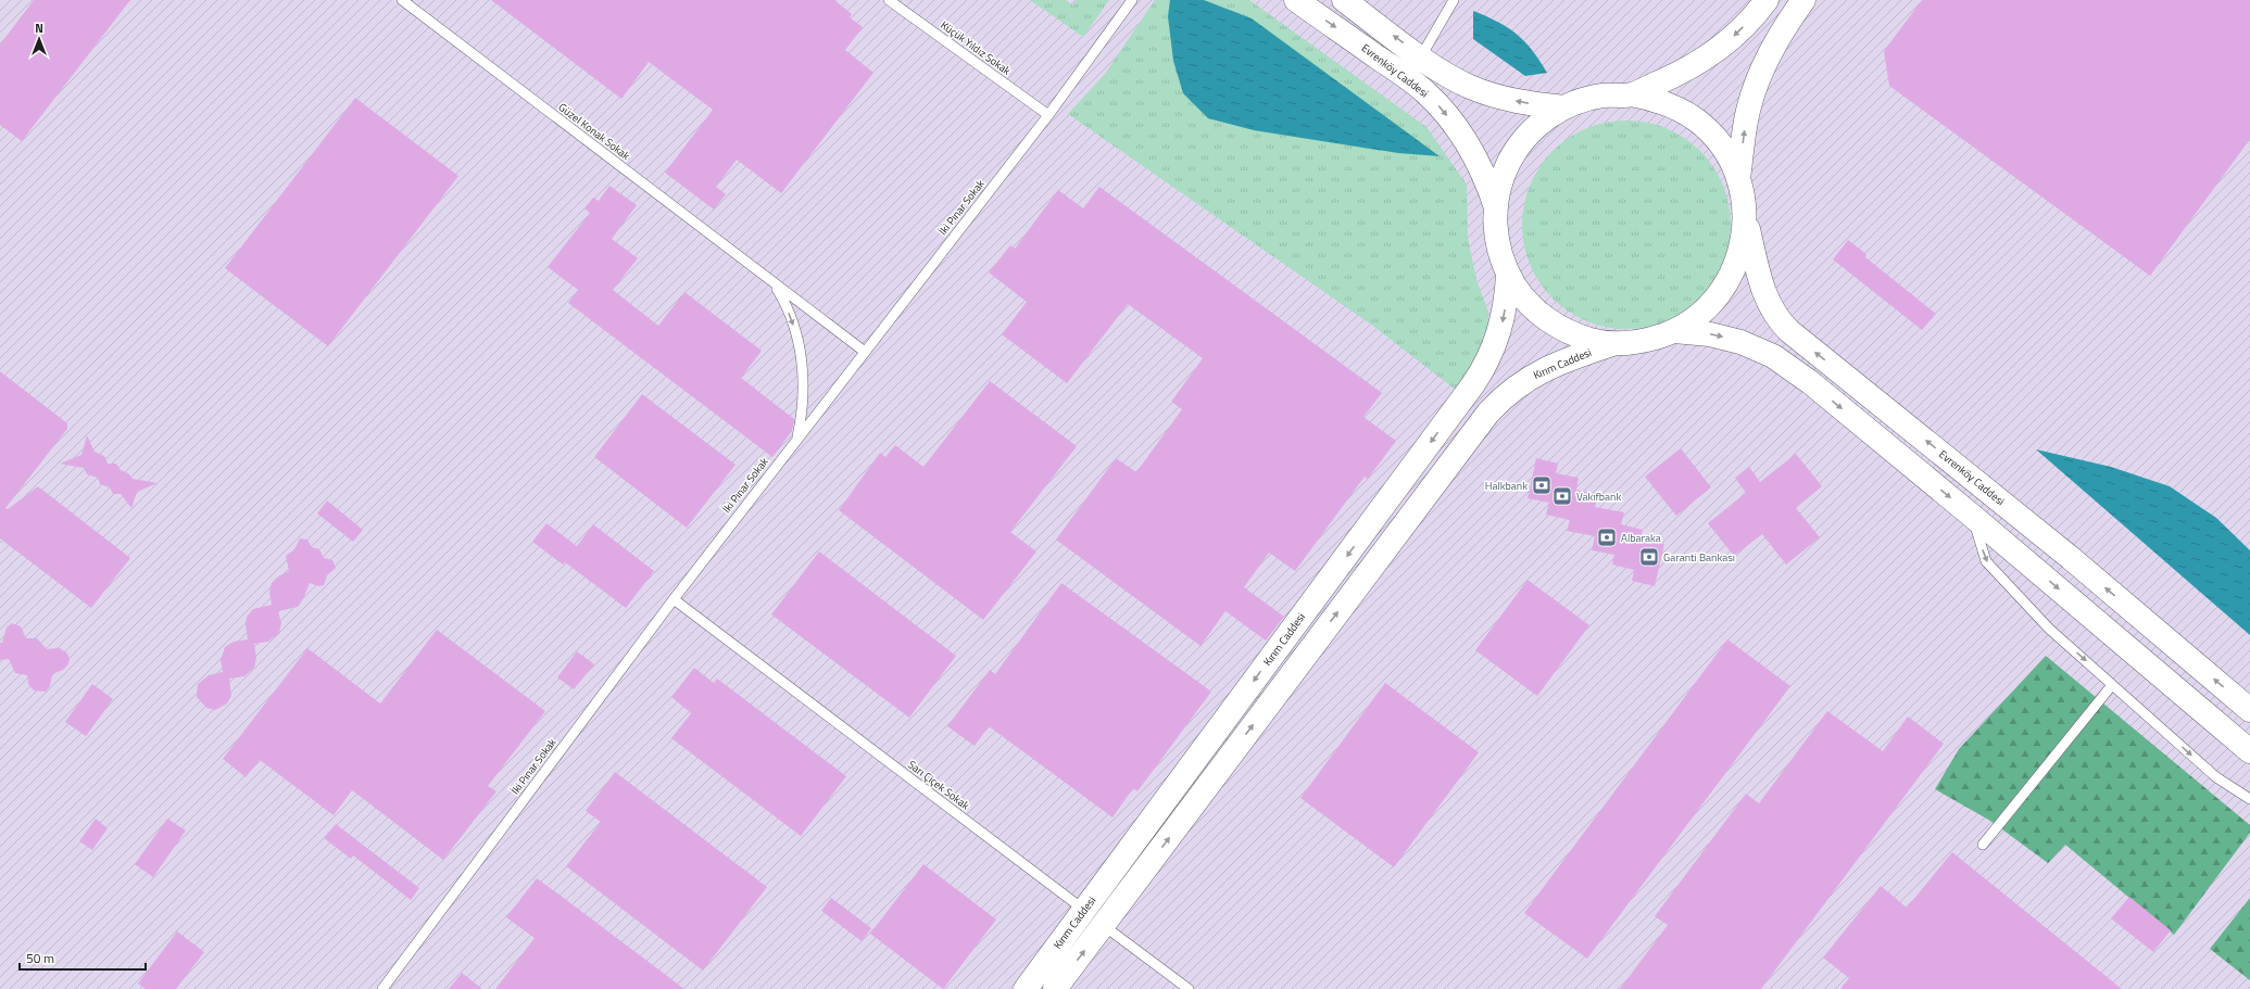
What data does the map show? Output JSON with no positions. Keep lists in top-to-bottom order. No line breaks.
{"streets":{"main road":["Evrenköy Caddesi","Kırım Caddesi"],"lane":["Küçük Yıldız Sokak","Güzel Konak Sokak","İki Pınar Sokak","Sarı Çiçek Sokak"]},"crossings":[["Küçük Yıldız Sokak","İki Pınar Sokak"],["Güzel Konak Sokak","İki Pınar Sokak"],["İki Pınar Sokak","Sarı Çiçek Sokak"],["Kırım Caddesi","Sarı Çiçek Sokak"]],"places":{"bank":["Halkbank","Vakıfbank","Albaraka","Garanti Bankası"]},"scale_bar":"50 m","north":"top"}
